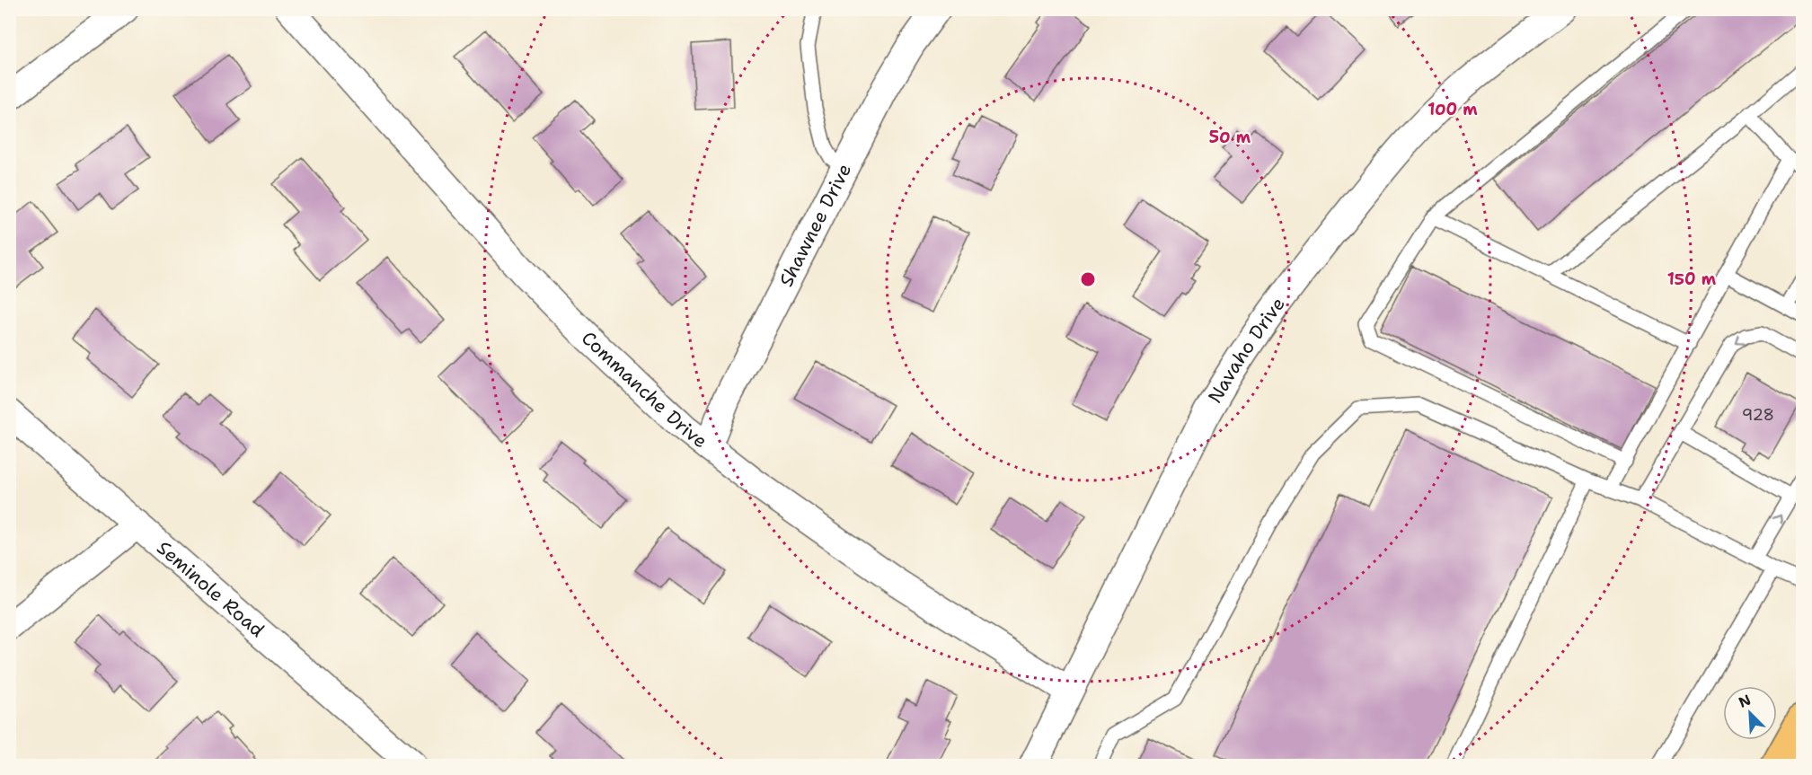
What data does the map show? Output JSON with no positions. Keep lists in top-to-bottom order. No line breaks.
{"streets":{"street":["Shawnee Drive","Navaho Drive","Commanche Drive","Seminole Road"]},"crossings":[["Shawnee Drive","Commanche Drive"],["Navaho Drive","Commanche Drive"]],"house_numbers":["928"],"north":"top left","rings":["100 m","50 m","150 m"]}
